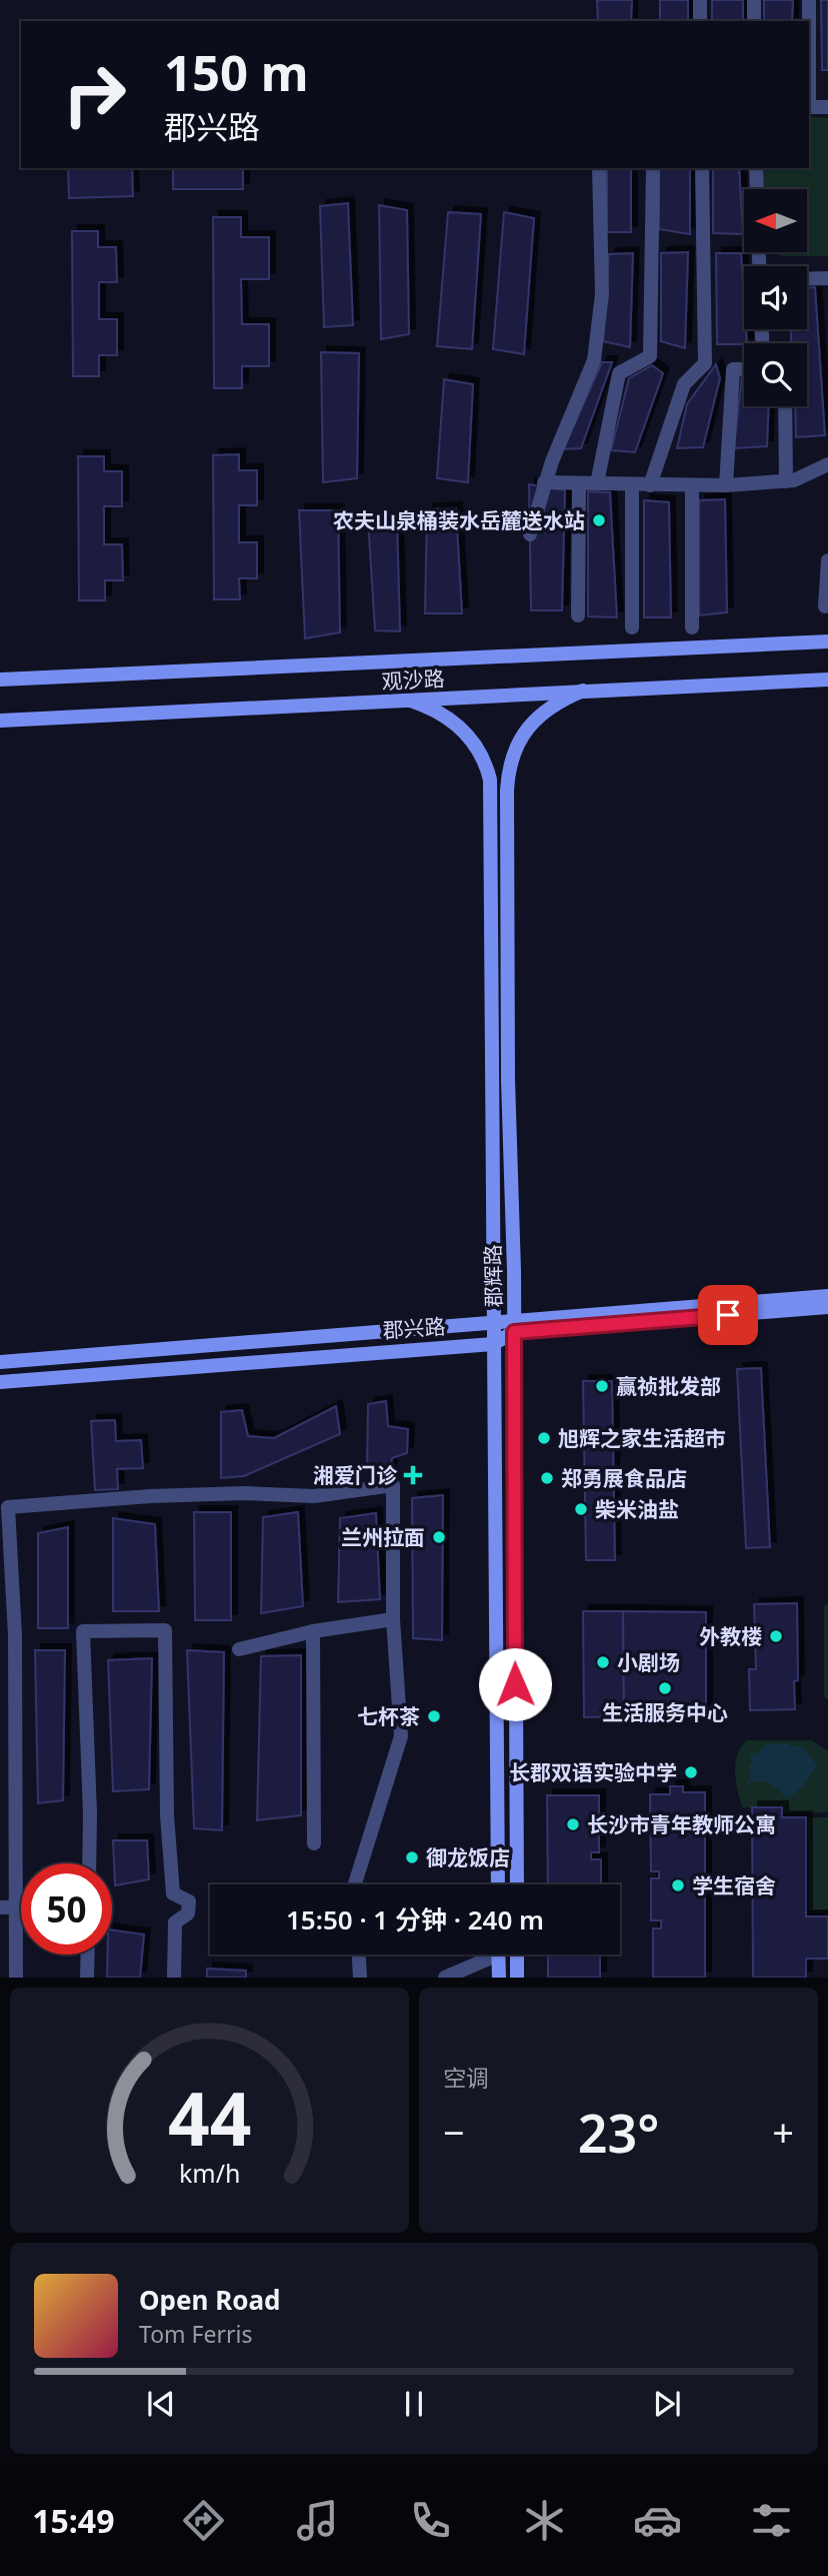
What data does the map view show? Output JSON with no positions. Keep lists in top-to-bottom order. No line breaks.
{"streets":{"main road":["观沙路","郡辉路","郡兴路"]},"crossings":[["观沙路","郡辉路"],["郡辉路","郡兴路"]],"places":{"other":["农夫山泉桶装水岳麓送水站","赢祯批发部","旭辉之家生活超市","郑勇展食品店","柴米油盐","兰州拉面","外教楼","小剧场","生活服务中心","七杯茶","长郡双语实验中学","长沙市青年教师公寓","御龙饭店","学生宿舍"],"health":["湘爱门诊"]},"north":"left","page":{"turn":["150 m","郡兴路"],"limit":"50","trip":"15:50 · 1 分钟 · 240 m","tile":"空调","heat":["−","23°","+"],"song":["Open Road","Tom Ferris"],"tabs":"15:49","gauge":["44","km/h"]}}
